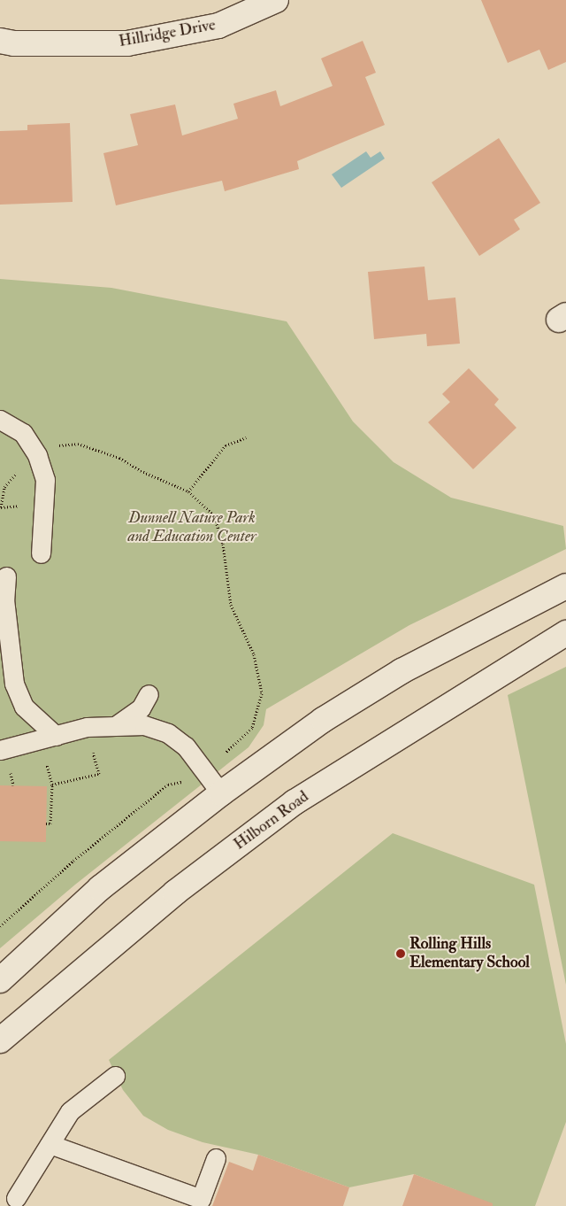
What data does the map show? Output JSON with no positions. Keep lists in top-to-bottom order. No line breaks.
{"streets":{"street":["Hillridge Drive","Hilborn Road"]},"parks":["Dunnell Nature Park and Education Center"],"places":["Rolling Hills Elementary School"]}
